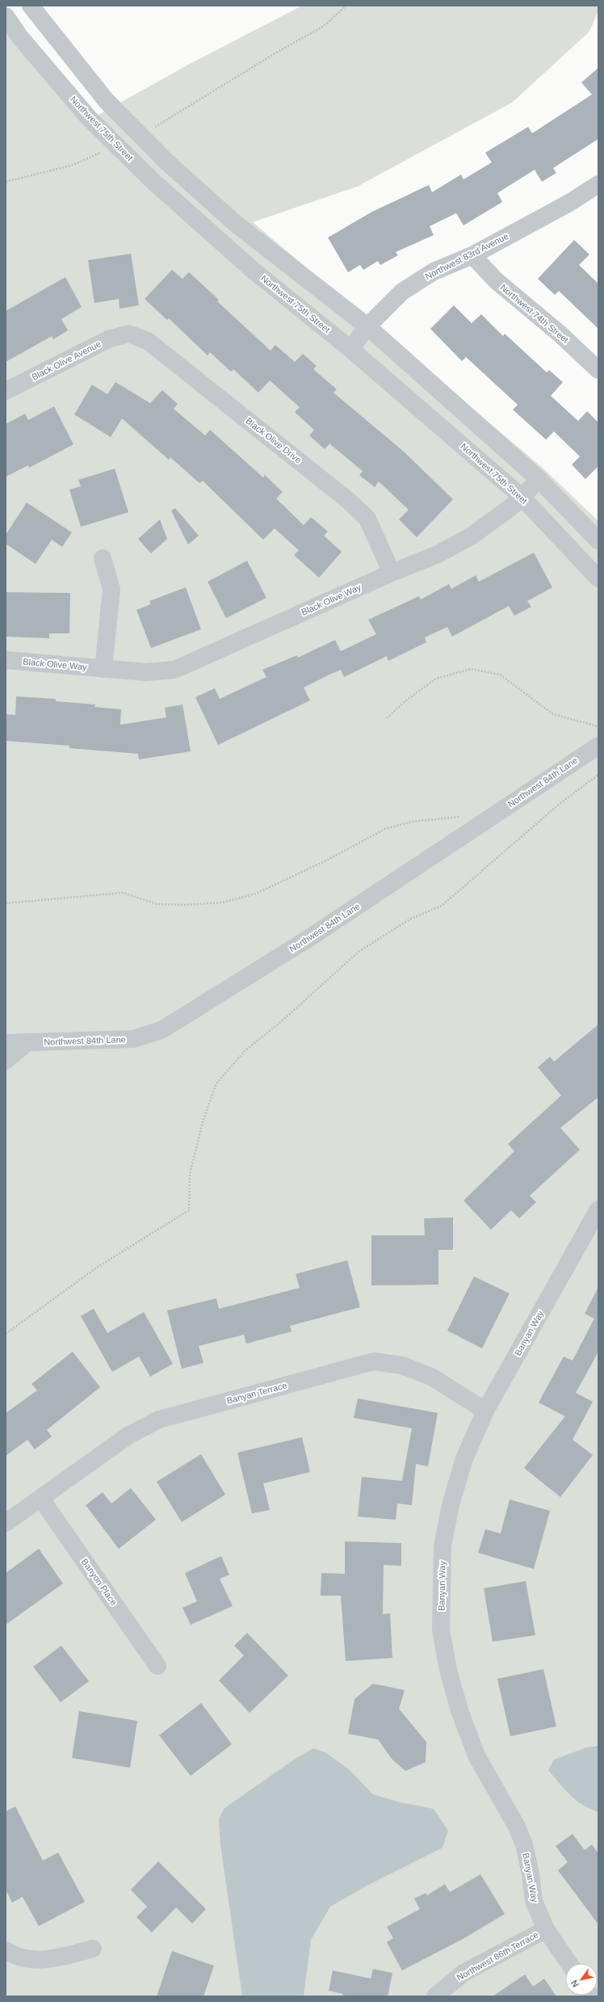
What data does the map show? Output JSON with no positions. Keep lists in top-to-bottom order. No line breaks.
{"streets":{"street":["Northwest 75th Street","Northwest 83rd Avenue","Northwest 74th Street","Black Olive Avenue","Black Olive Drive","Black Olive Way","Northwest 84th Lane","Banyan Way","Banyan Terrace","Banyon Place","Northwest 86th Terrace"]},"crossings":[["Northwest 75th Street","Northwest 83rd Avenue"],["Northwest 75th Street","Black Olive Way"],["Northwest 83rd Avenue","Northwest 74th Street"],["Black Olive Avenue","Black Olive Drive"],["Black Olive Drive","Black Olive Way"],["Banyan Way","Banyan Terrace"],["Banyan Way","Northwest 86th Terrace"],["Banyan Terrace","Banyon Place"]],"north":"bottom left"}
